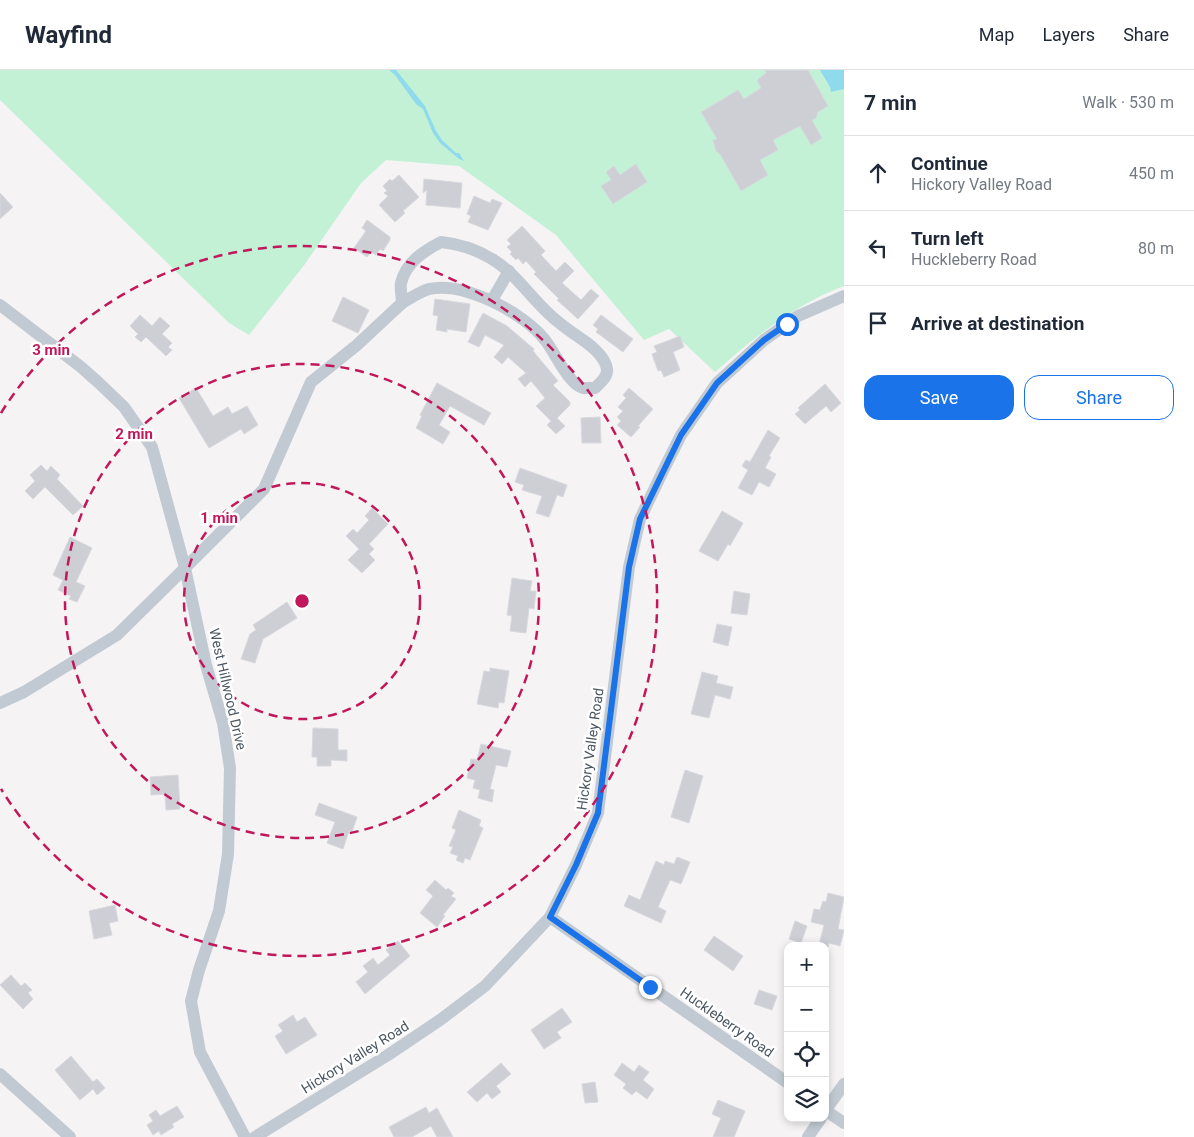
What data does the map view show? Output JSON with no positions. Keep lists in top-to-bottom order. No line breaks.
{"streets":{"street":["West Hillwood Drive","Hickory Valley Road","Huckleberry Road"]},"crossings":[["Hickory Valley Road","Huckleberry Road"]],"page":{"header":"Wayfind","nav":["Map","Layers","Share"],"heading":["7 min","Walk · 530 m"],"list":[["Continue","Hickory Valley Road","450 m"],["Turn left","Huckleberry Road","80 m"],"Arrive at destination"],"buttons":["Save","Share"],"map_buttons":["+","−"]},"rings":["3 min","2 min","1 min"]}
